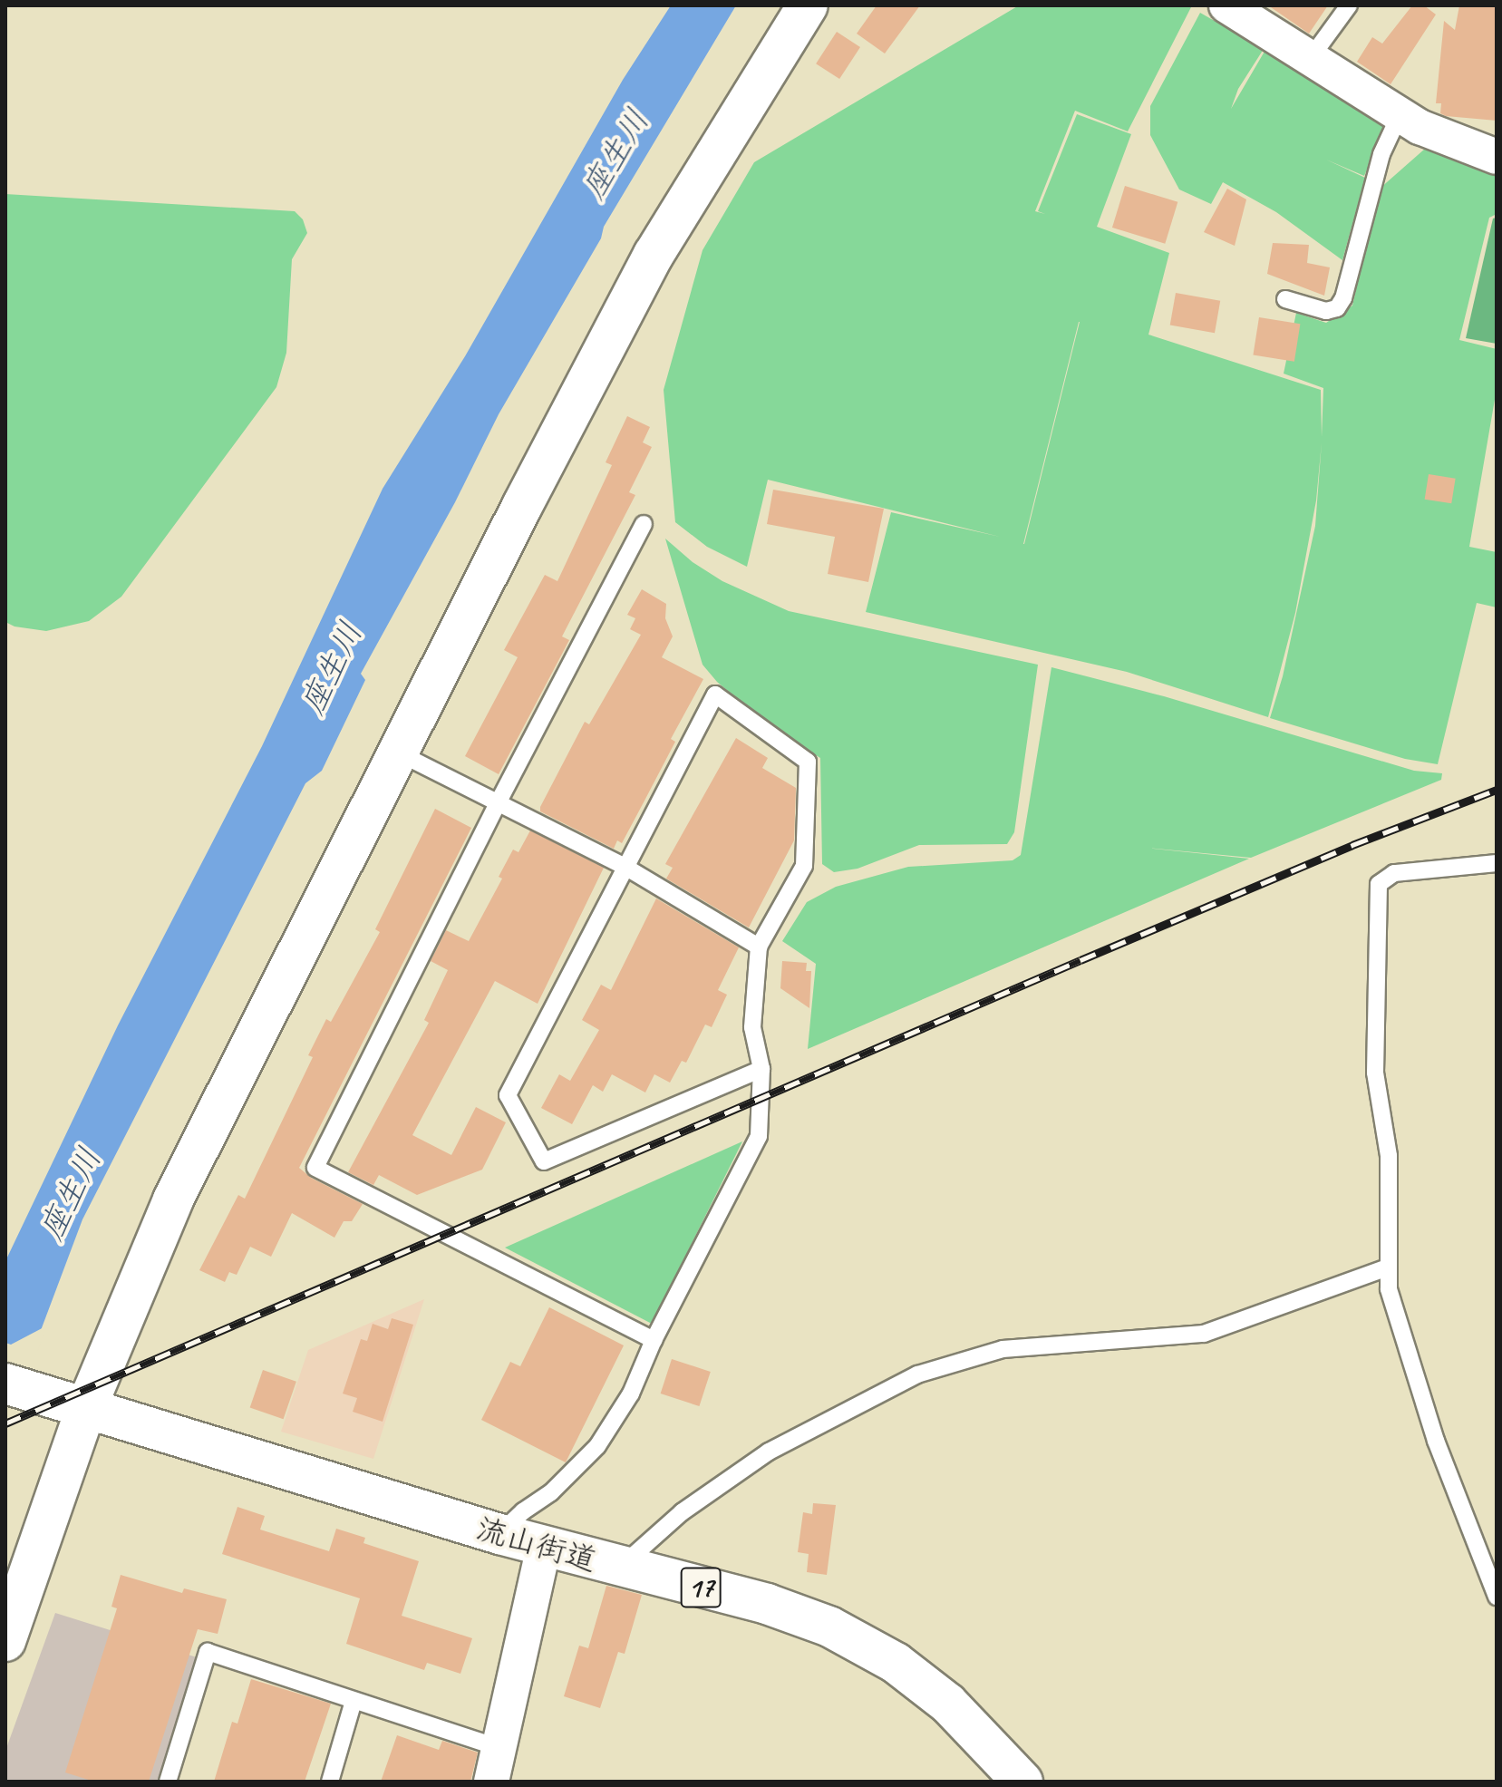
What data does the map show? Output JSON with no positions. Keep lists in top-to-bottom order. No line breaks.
{"streets":{"street":["流山街道","17"]},"water":["座生川"]}
